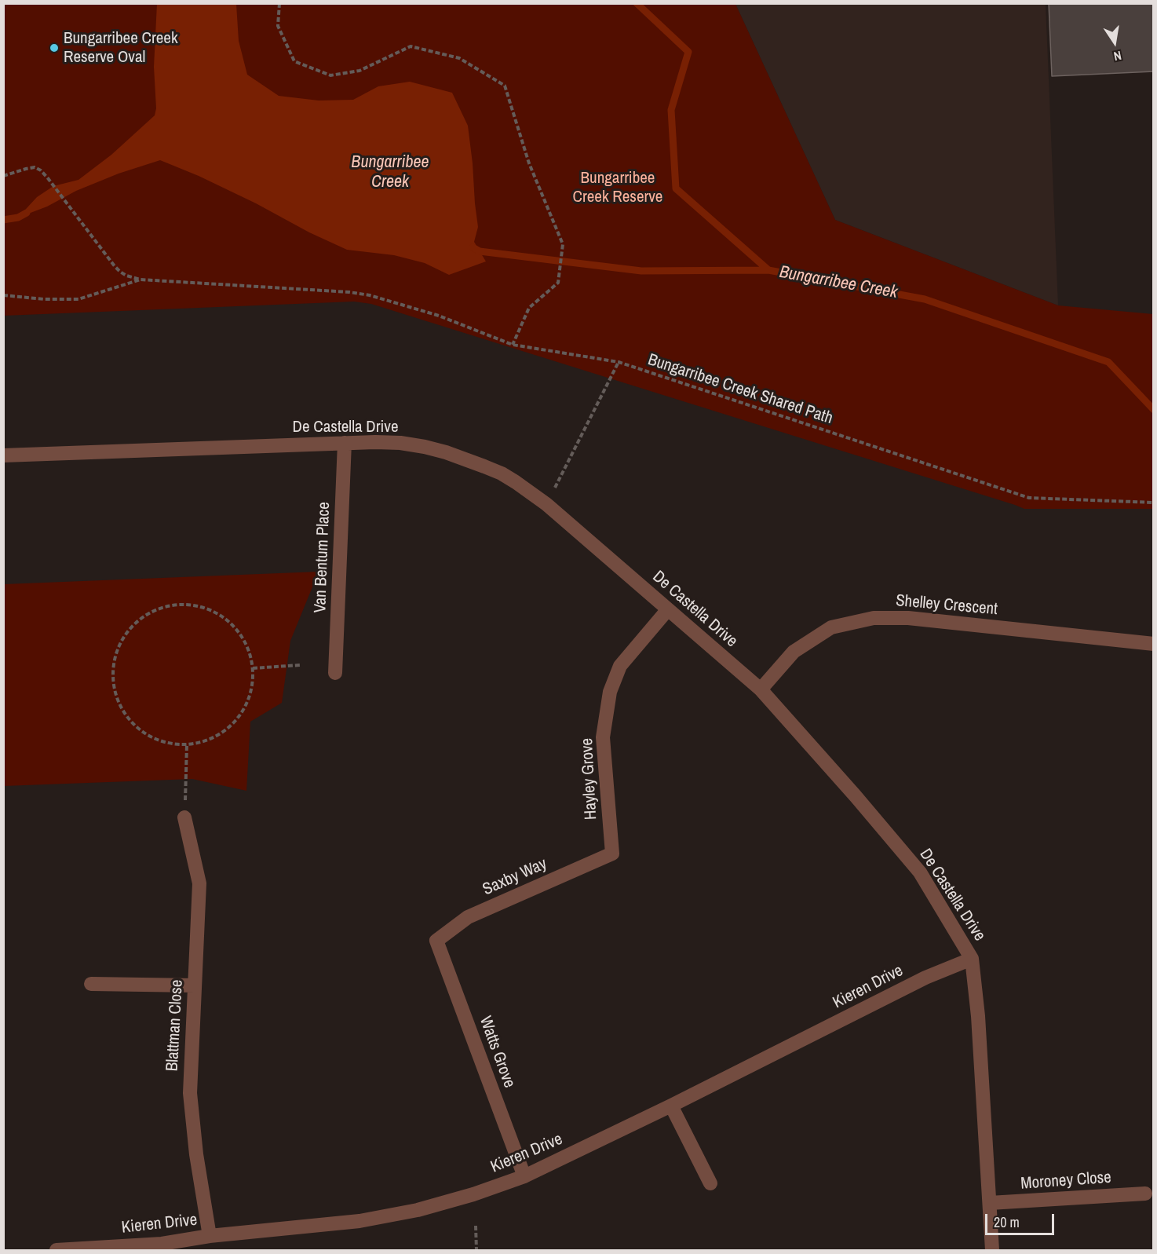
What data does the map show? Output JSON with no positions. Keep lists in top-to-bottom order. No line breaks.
{"streets":{"street":["De Castella Drive","Van Bentum Place","Shelley Crescent","Hayley Grove","Saxby Way","Kieren Drive","Blattman Close","Watts Grove","Moroney Close"],"path":["Bungarribee Creek Shared Path"]},"crossings":[["De Castella Drive","Van Bentum Place"],["De Castella Drive","Shelley Crescent"],["De Castella Drive","Hayley Grove"],["De Castella Drive","Kieren Drive"],["De Castella Drive","Moroney Close"],["Hayley Grove","Saxby Way"],["Saxby Way","Watts Grove"],["Kieren Drive","Blattman Close"],["Kieren Drive","Watts Grove"]],"water":["Bungarribee Creek"],"parks":["Bungarribee Creek Reserve"],"places":["Bungarribee Creek Reserve Oval"],"scale_bar":"20 m","north":"bottom"}
